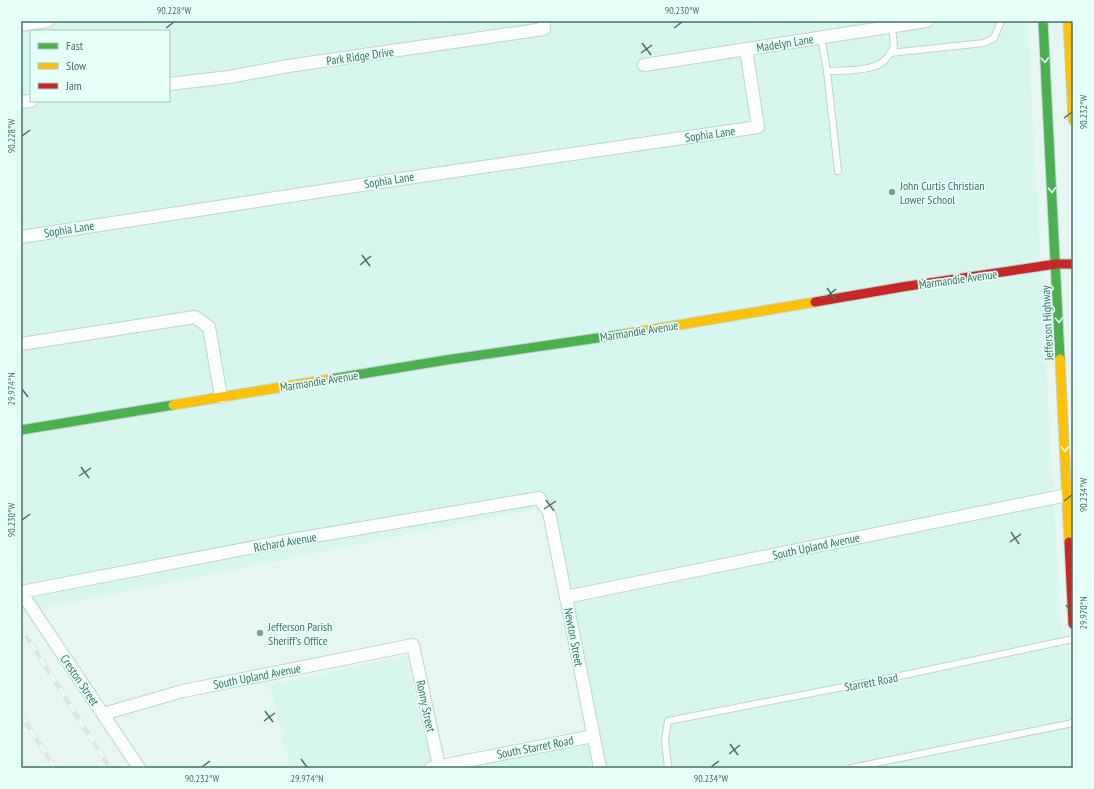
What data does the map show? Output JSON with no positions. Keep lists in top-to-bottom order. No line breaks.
{"streets":{"street":["Madelyn Lane","Park Ridge Drive","Sophia Lane","Marmandie Avenue","Jefferson Highway","Richard Avenue","South Upland Avenue","Newton Street","Creston Street","Ronny Street","South Starret Road"],"lane":["Starrett Road"]},"crossings":[["Madelyn Lane","Sophia Lane"],["Marmandie Avenue","Jefferson Highway"],["Jefferson Highway","South Upland Avenue"],["Richard Avenue","Newton Street"],["Richard Avenue","Creston Street"],["South Upland Avenue","Newton Street"],["South Upland Avenue","Creston Street"],["South Upland Avenue","Ronny Street"],["Newton Street","South Starret Road"],["Ronny Street","South Starret Road"]],"one_way":["Jefferson Highway"],"places":["John Curtis Christian Lower School","Jefferson Parish Sheriff's Office"],"legend":["Fast","Slow","Jam"],"coordinates":["90.228°W","90.230°W","90.232°W","29.974°N","90.234°W","29.970°N"]}
